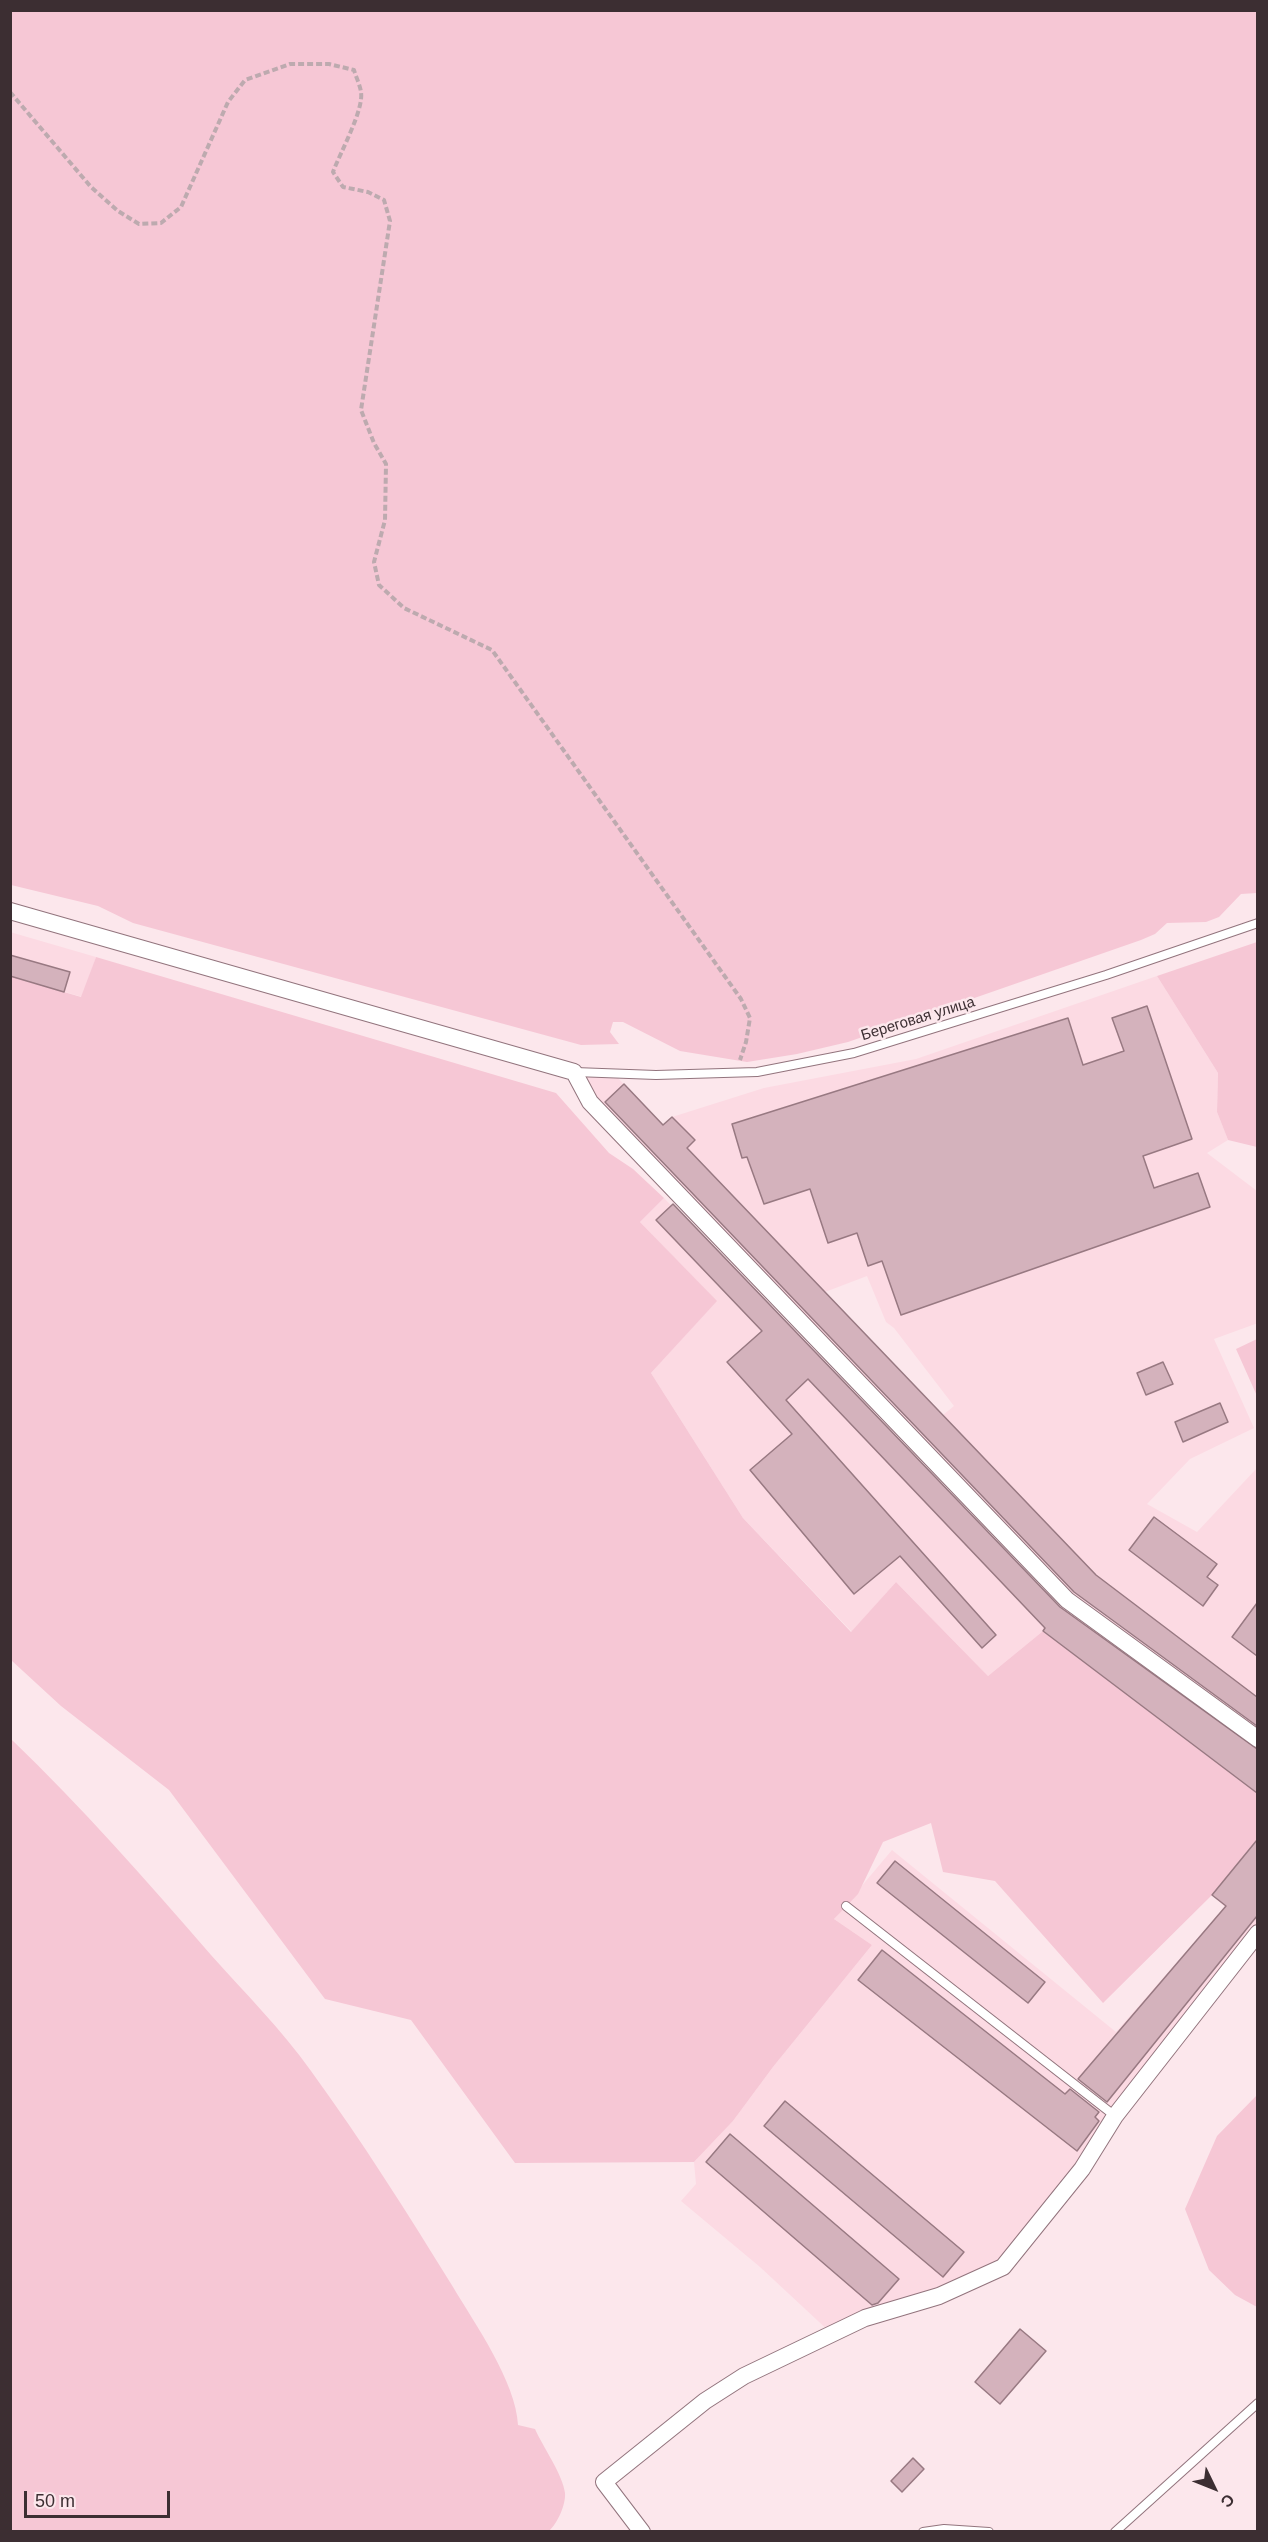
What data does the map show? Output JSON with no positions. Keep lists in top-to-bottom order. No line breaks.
{"streets":{"lane":["Береговая улица"]},"scale_bar":"50 m","north":"bottom right"}
